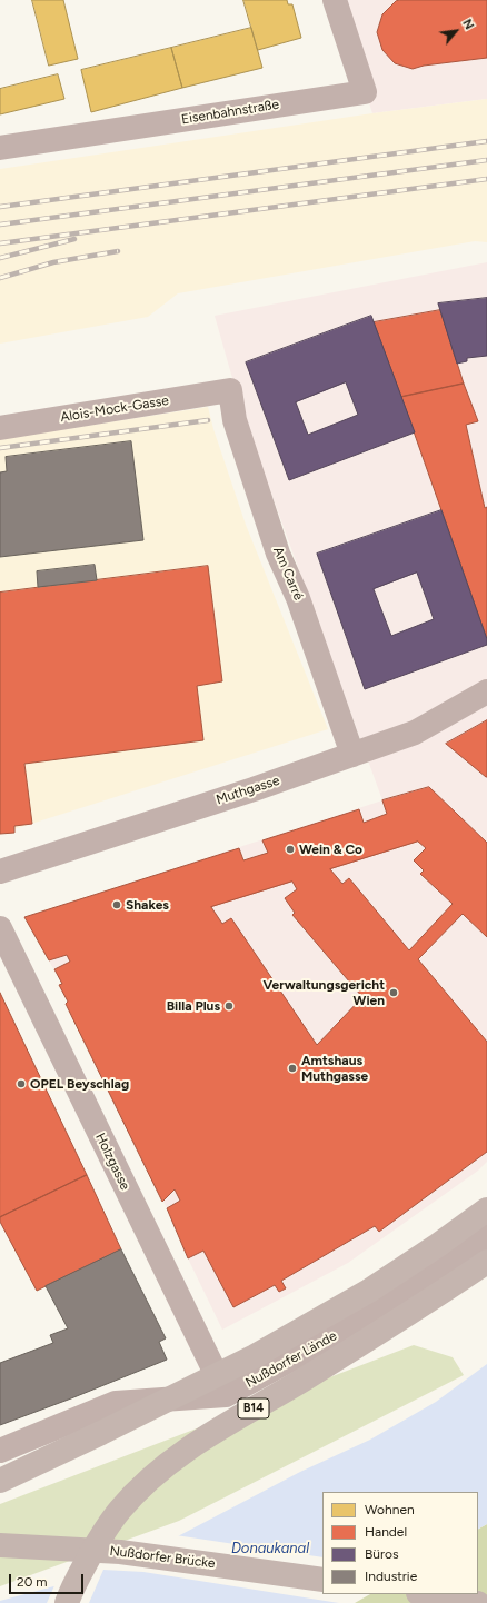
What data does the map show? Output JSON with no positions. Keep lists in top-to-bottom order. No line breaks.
{"streets":{"highway":["B14","Nußdorfer Brücke"],"street":["Eisenbahnstraße","Alois-Mock-Gasse","Am Carré","Muthgasse","Holzgasse","Nußdorfer Lände"]},"crossings":[["Alois-Mock-Gasse","Am Carré"],["Am Carré","Muthgasse"],["Holzgasse","Nußdorfer Lände"]],"water":["Donaukanal"],"places":["Wein & Co","Shakes","Verwaltungsgericht Wien","Billa Plus","Amtshaus Muthgasse","OPEL Beyschlag"],"legend":["Wohnen","Handel","Büros","Industrie"],"scale_bar":"20 m","north":"top right"}
